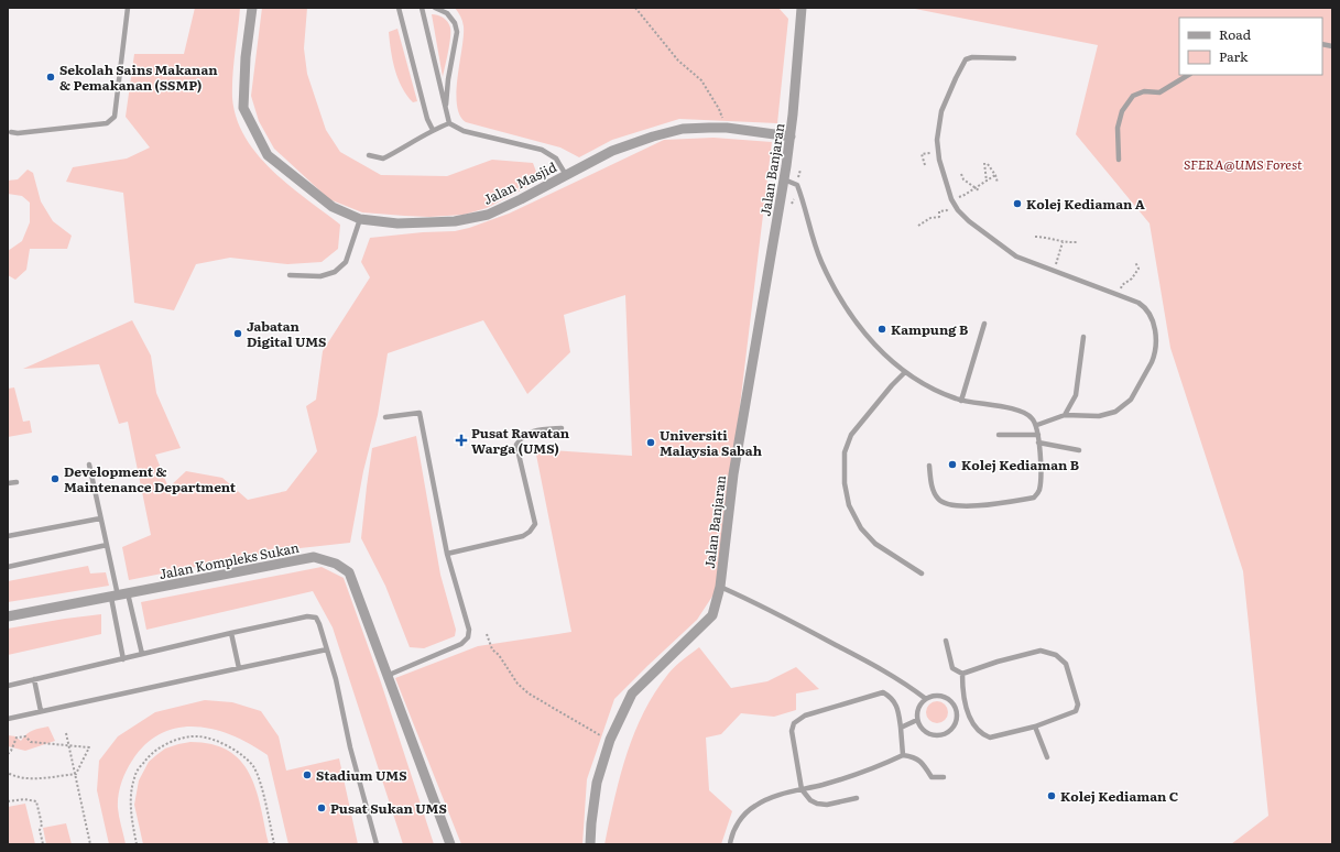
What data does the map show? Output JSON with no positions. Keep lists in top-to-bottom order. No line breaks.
{"streets":{"street":["Jalan Banjaran","Jalan Masjid","Jalan Kompleks Sukan"]},"crossings":[["Jalan Banjaran","Jalan Masjid"]],"parks":["SFERA@UMS Forest"],"places":{"other":["Sekolah Sains Makanan & Pemakanan (SSMP)","Kolej Kediaman A","Kampung B","Jabatan Digital UMS","Universiti Malaysia Sabah","Kolej Kediaman B","Development & Maintenance Department","Stadium UMS","Kolej Kediaman C","Pusat Sukan UMS"],"health":["Pusat Rawatan Warga (UMS)"]},"legend":["Road","Park"]}
